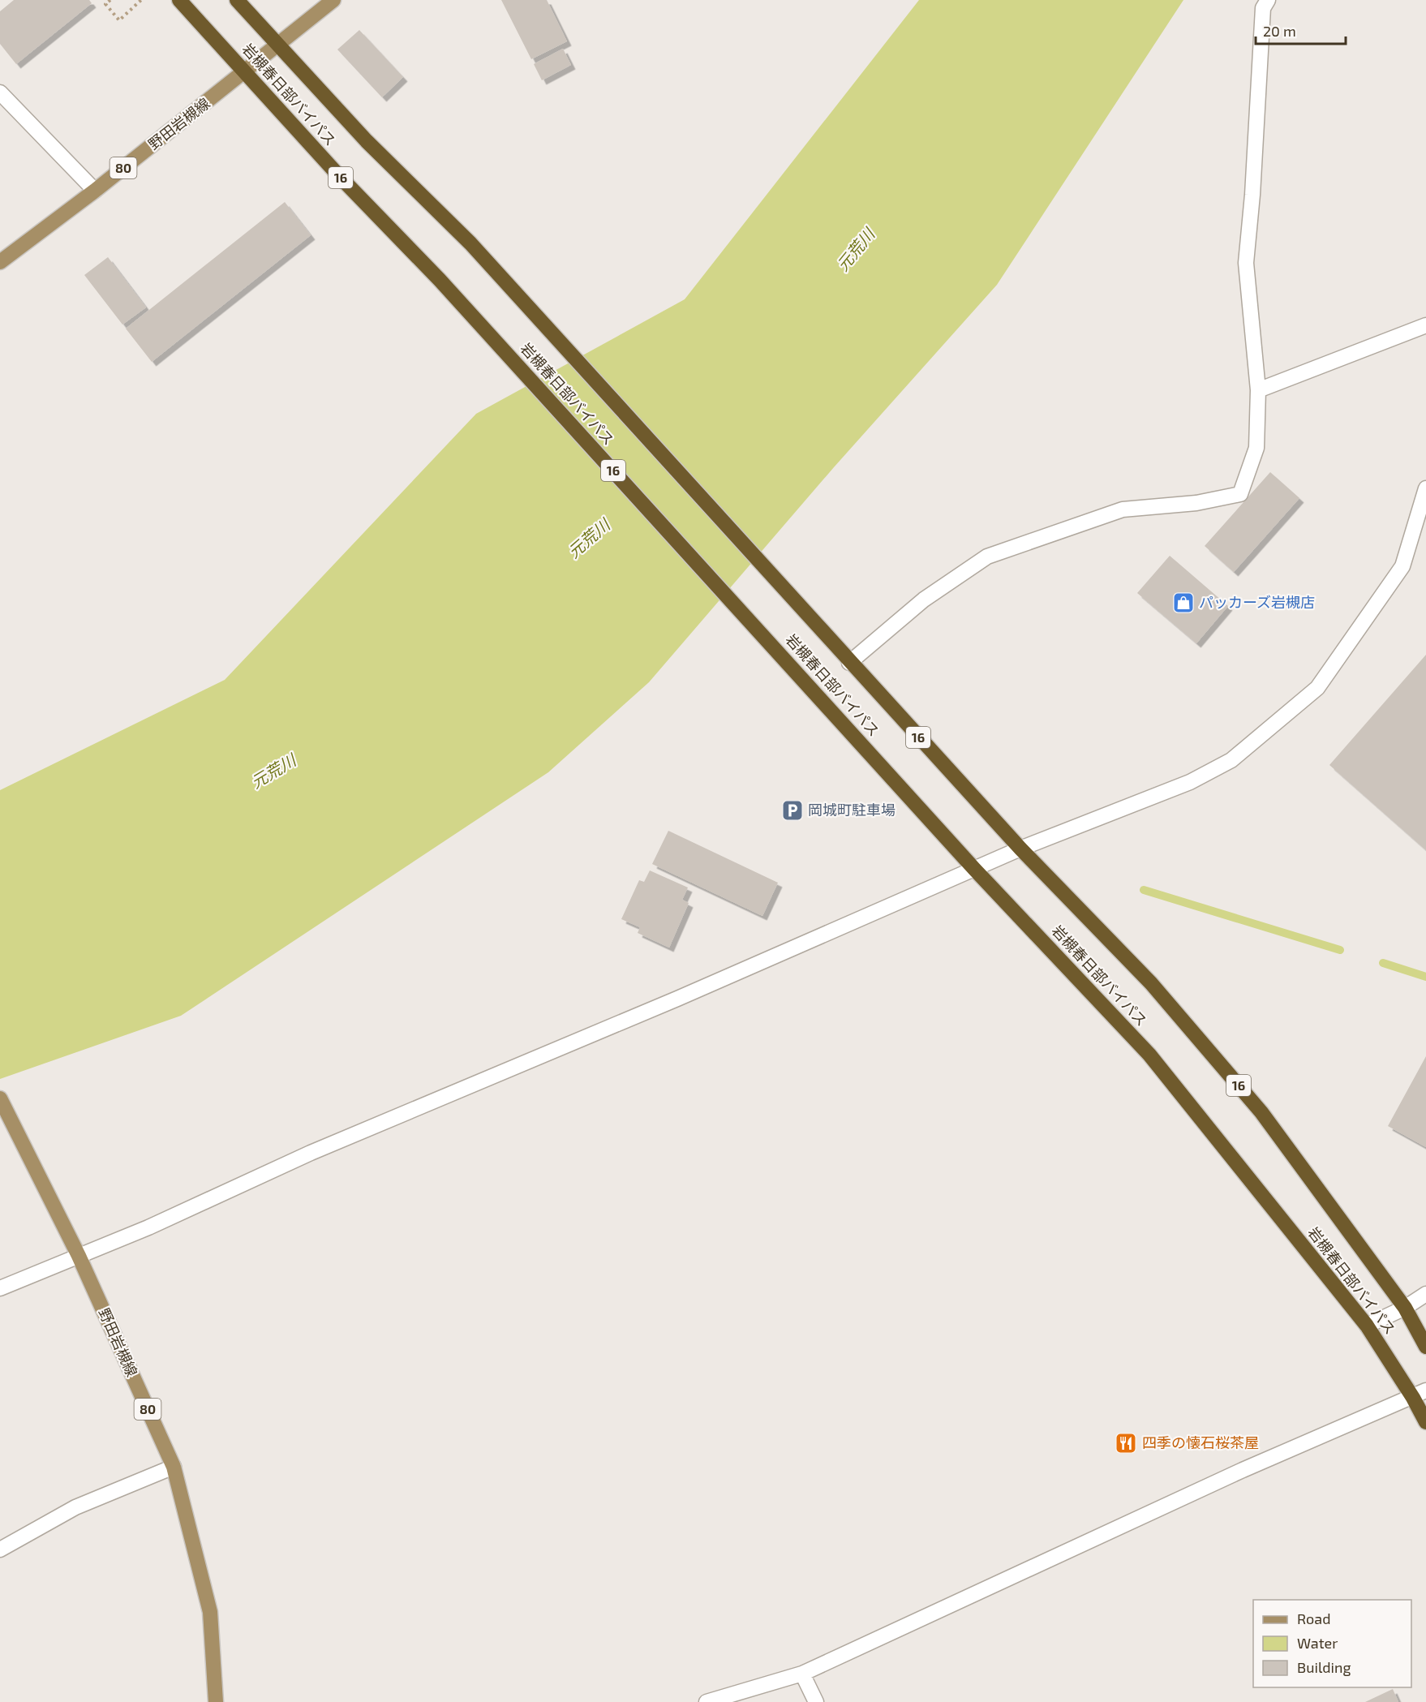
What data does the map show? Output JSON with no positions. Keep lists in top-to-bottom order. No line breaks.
{"streets":{"highway":["岩槻春日部バイパス","16"],"main road":["野田岩槻線","80"]},"crossings":[["岩槻春日部バイパス","野田岩槻線"]],"water":["元荒川"],"places":{"shop":["パッカーズ岩槻店"],"parking":["岡城町駐車場"],"restaurant":["四季の懐石桜茶屋"]},"legend":["Road","Water","Building"],"scale_bar":"20 m"}
